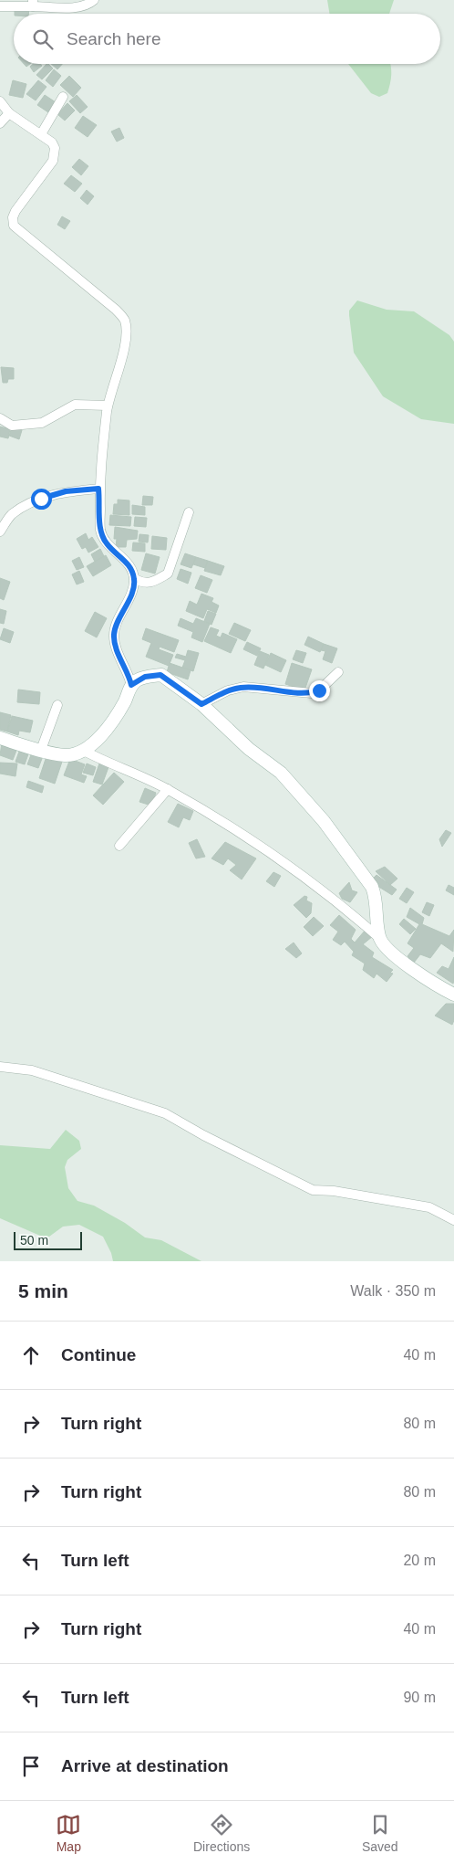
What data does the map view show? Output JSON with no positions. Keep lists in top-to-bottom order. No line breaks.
{"scale_bar":"50 m","page":{"search":"Search here","scale":"50 m","heading":["5 min","Walk · 350 m"],"list":[["Continue","40 m"],["Turn right","80 m"],["Turn right","80 m"],["Turn left","20 m"],["Turn right","40 m"],["Turn left","90 m"],"Arrive at destination"],"nav":["Map","Directions","Saved"]}}
